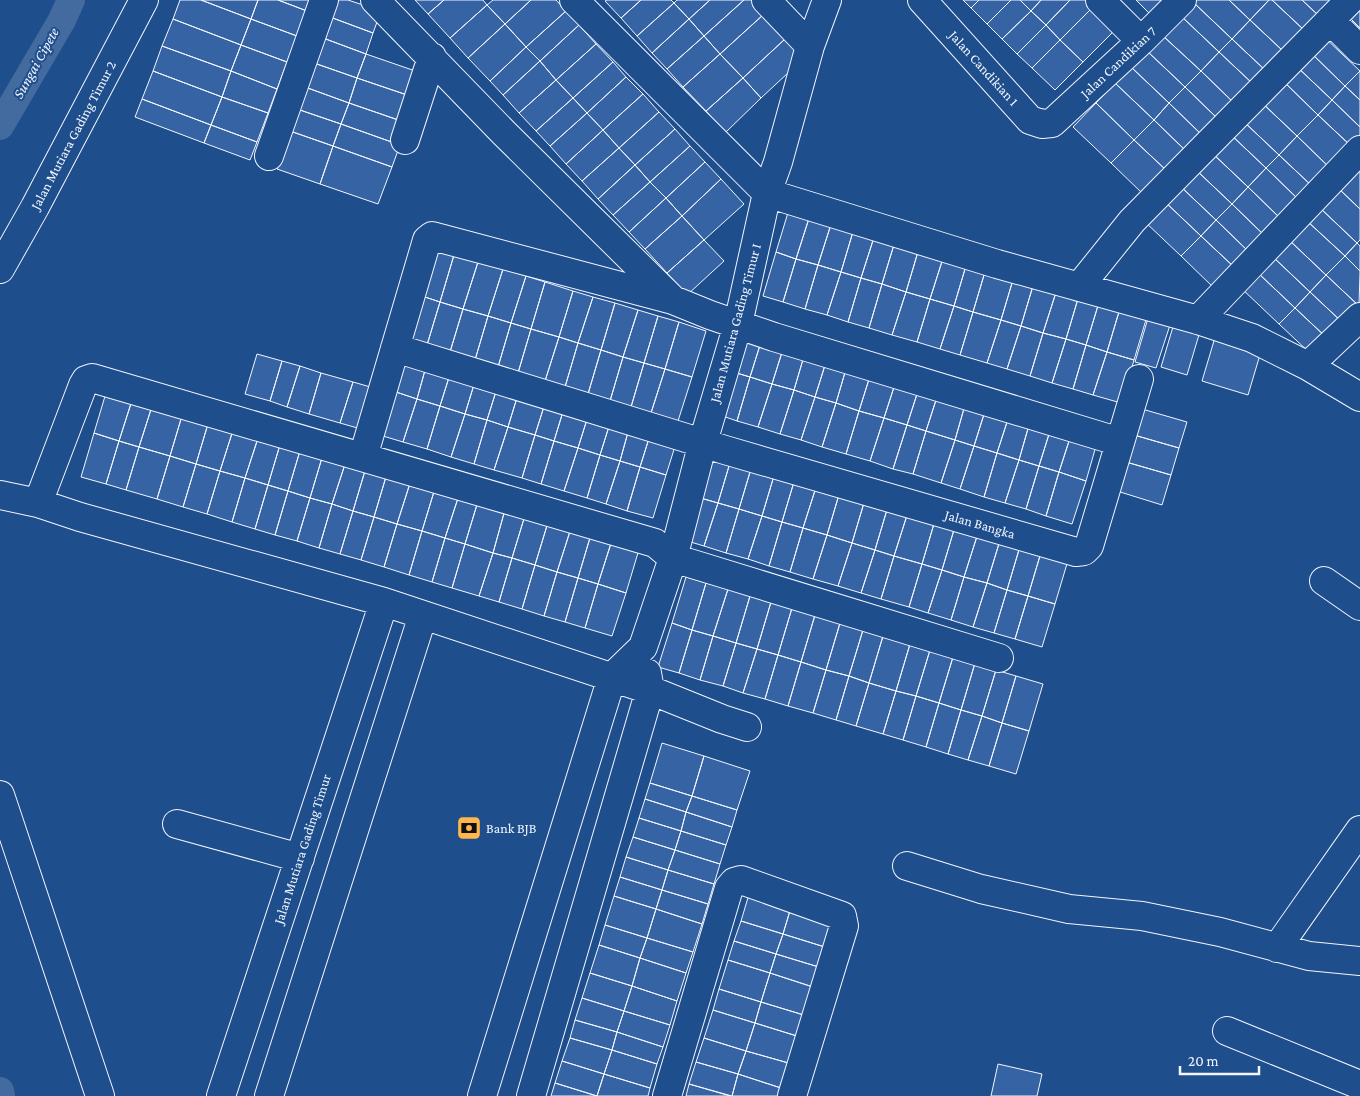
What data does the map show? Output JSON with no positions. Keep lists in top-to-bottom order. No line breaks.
{"streets":{"street":["Jalan Candikian 7","Jalan Candikian 1","Jalan Mutiara Gading Timur 2","Jalan Mutiara Gading Timur I","Jalan Bangka","Jalan Mutiara Gading Timur"]},"crossings":[["Jalan Candikian 7","Jalan Candikian 1"],["Jalan Mutiara Gading Timur I","Jalan Bangka"]],"water":["Sungai Cipete"],"places":{"bank":["Bank BJB"]},"scale_bar":"20 m"}
